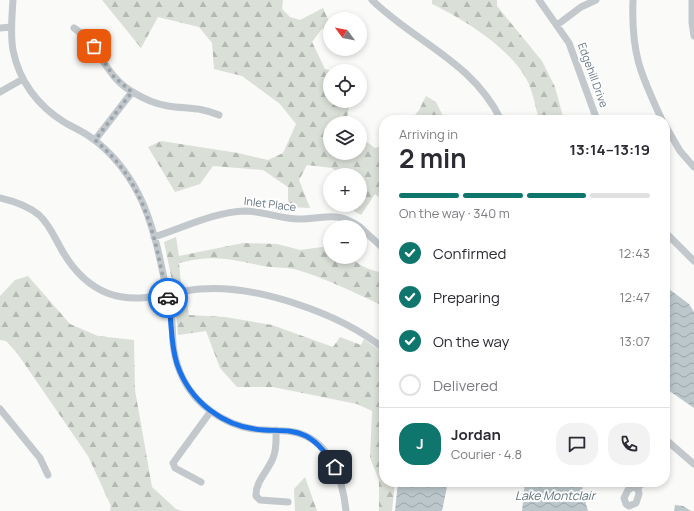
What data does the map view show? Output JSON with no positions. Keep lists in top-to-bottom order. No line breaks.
{"streets":{"street":["Edgehill Drive","Inlet Place"]},"water":["Lake Montclair"],"north":"top left","page":{"map_buttons":["+","−"],"heading":["2 min","Arriving in","13:14–13:19"],"panel":["Jordan","Courier · 4.8"],"bar":"On the way · 340 m","list":[["Confirmed","12:43"],["Preparing","12:47"],["On the way","13:07"],"Delivered"],"round":"J"}}
